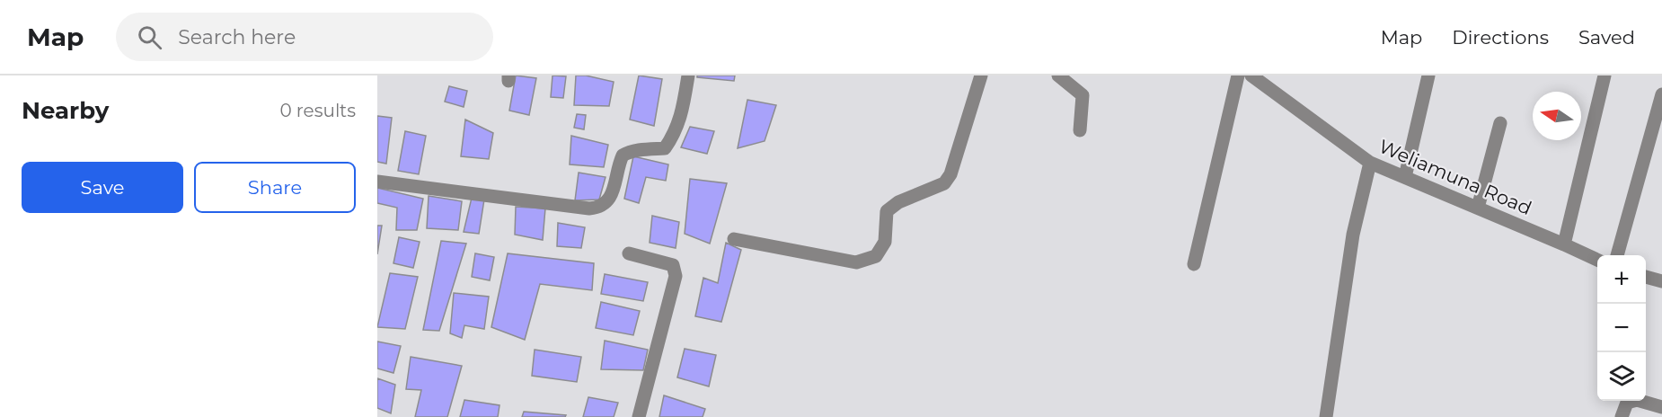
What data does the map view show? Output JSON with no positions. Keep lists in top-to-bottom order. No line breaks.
{"streets":{"street":["Weliamuna Road"]},"north":"left","page":{"header":"Map","search":"Search here","nav":["Map","Directions","Saved"],"heading":["Nearby","0 results"],"buttons":["Save","Share"],"map_buttons":["+","−"]}}
